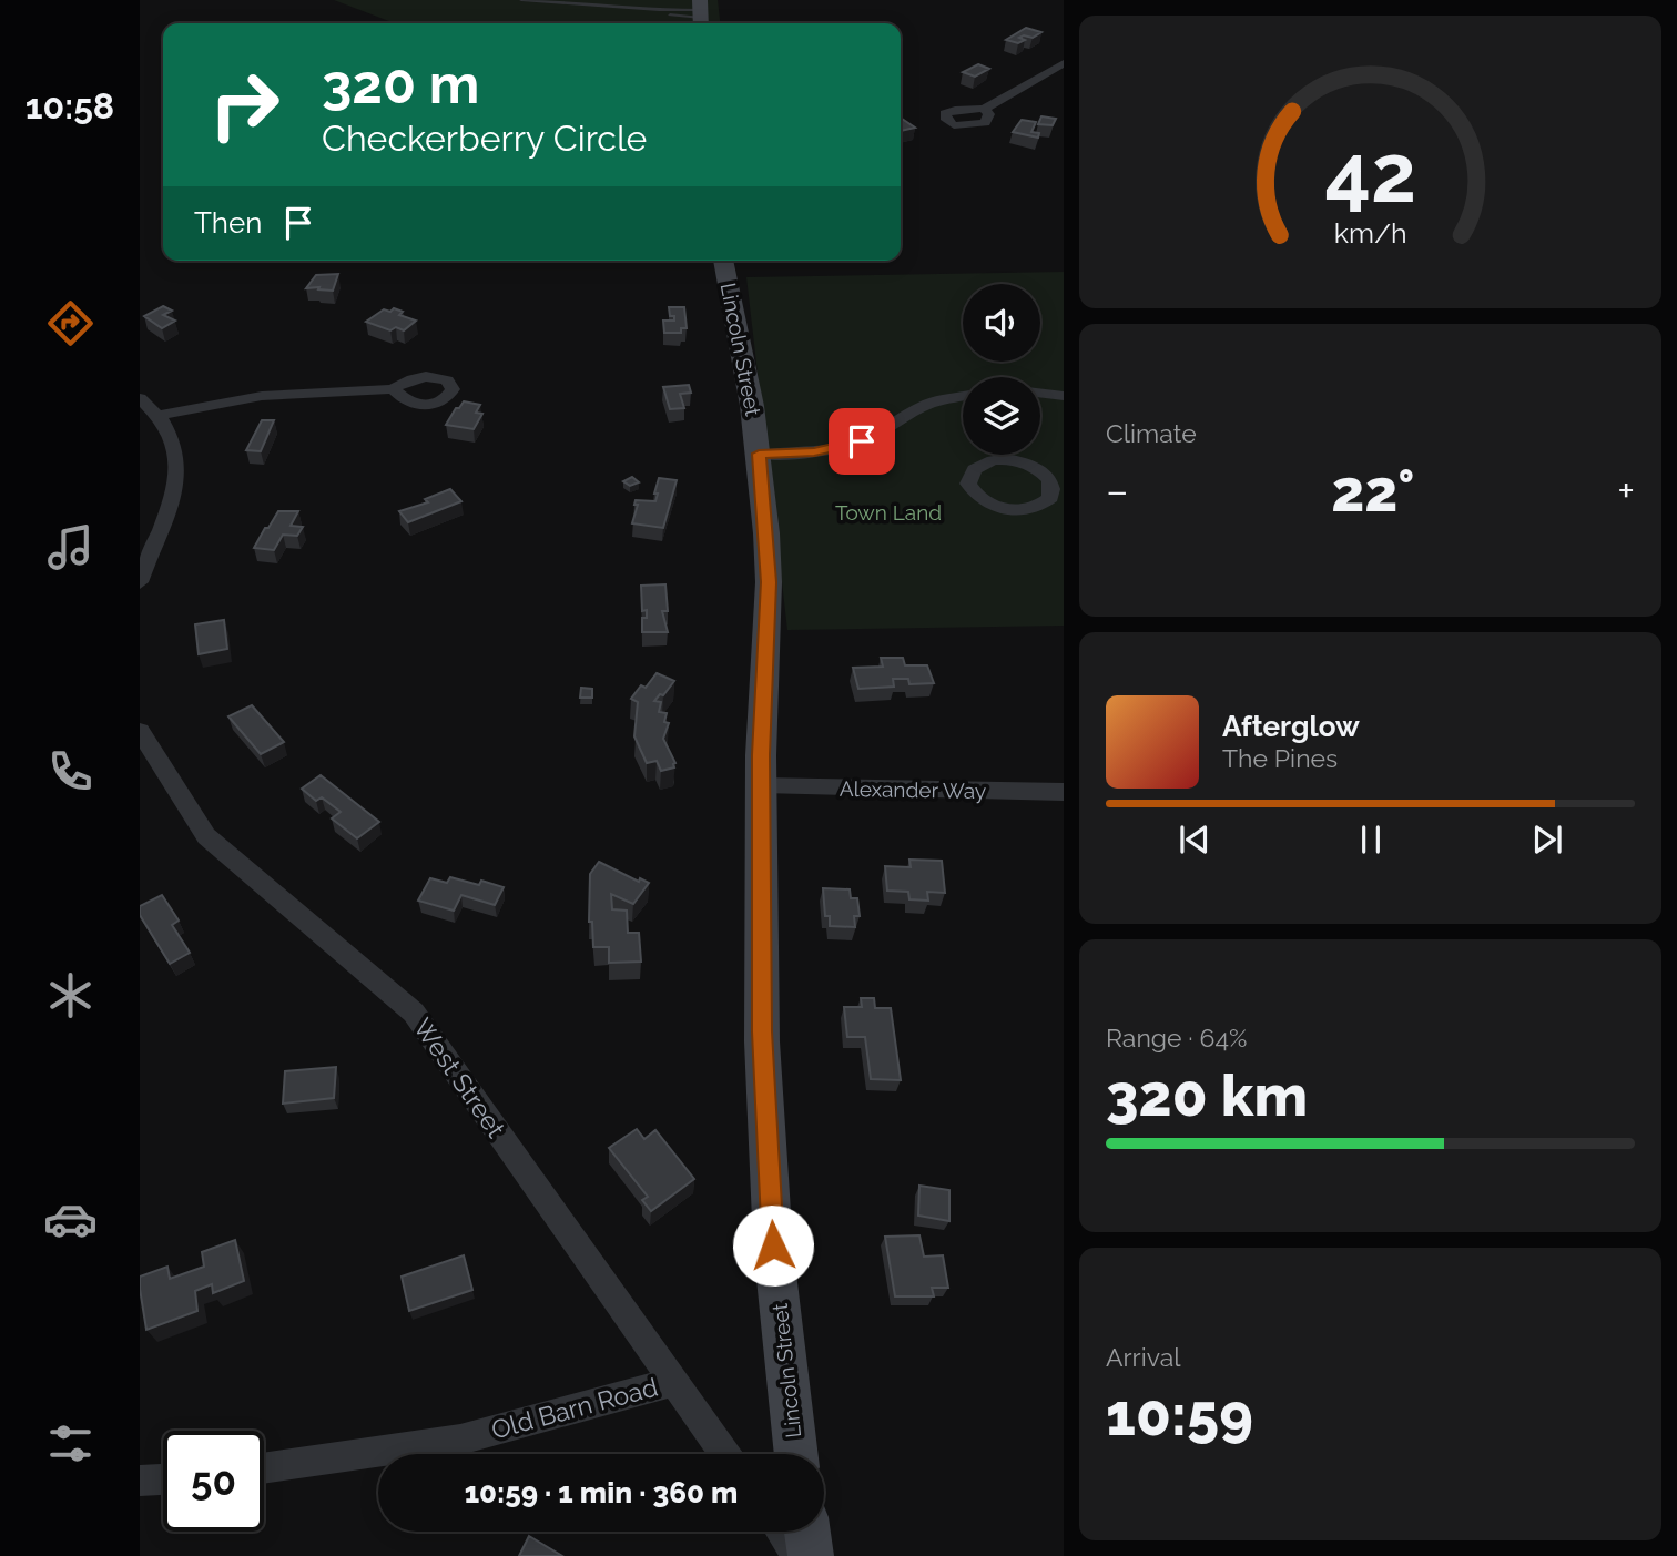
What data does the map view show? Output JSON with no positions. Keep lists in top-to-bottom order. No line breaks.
{"streets":{"main road":["Lincoln Street"],"street":["Alexander Way","West Street","Old Barn Road"]},"crossings":[["Lincoln Street","Alexander Way"],["West Street","Old Barn Road"]],"parks":["Town Land"],"page":{"tabs":"10:58","turn":["320 m","Checkerberry Circle"],"then":"Then","tile":["Climate",["Range · 64%","320 km"],["Arrival","10:59"]],"heat":["−","22°","+"],"song":["Afterglow","The Pines"],"limit":"50","trip":"10:59 · 1 min · 360 m","gauge":["42","km/h"]}}
